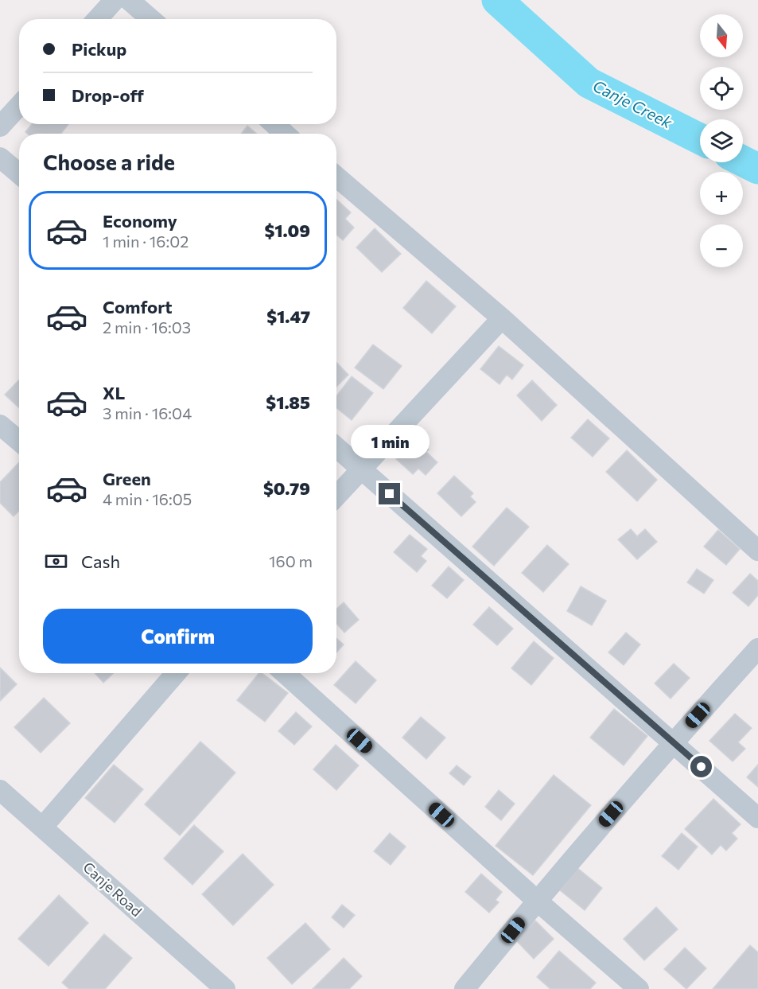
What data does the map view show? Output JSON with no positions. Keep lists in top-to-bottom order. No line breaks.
{"streets":{"street":["Canje Road"]},"water":["Canje Creek"],"north":"bottom","page":{"map_buttons":["+","−"],"banner":["Pickup","Drop-off"],"heading":"Choose a ride","list":[{"name":"Economy","note":"1 min · 16:02","value":"$1.09"},{"name":"Comfort","note":"2 min · 16:03","value":"$1.47"},{"name":"XL","note":"3 min · 16:04","value":"$1.85"},{"name":"Green","note":"4 min · 16:05","value":"$0.79"}],"bubble":"1 min","pay":["Cash","160 m"],"buttons":"Confirm"}}
